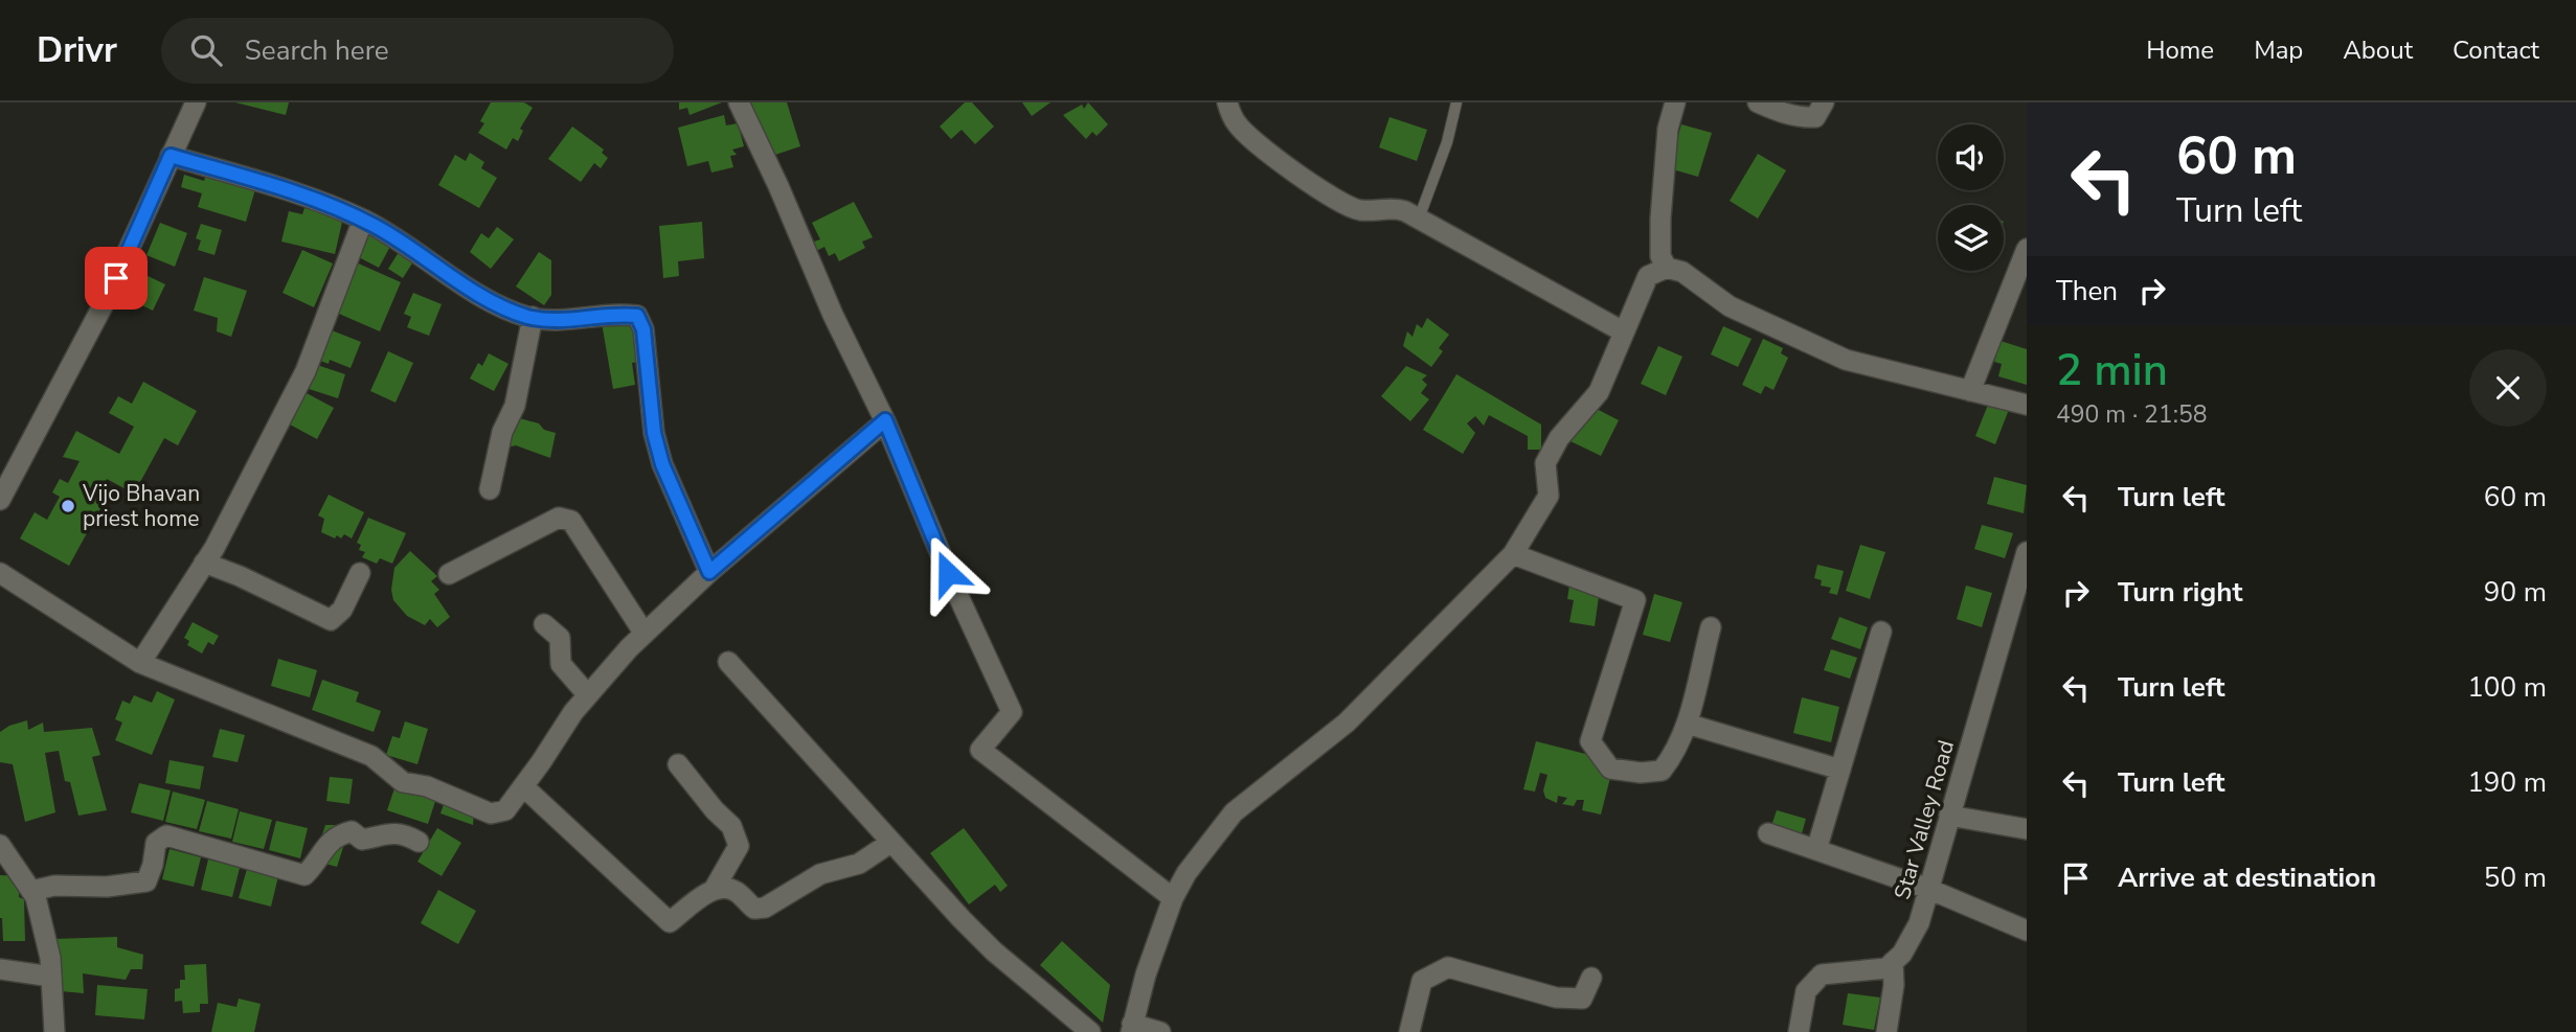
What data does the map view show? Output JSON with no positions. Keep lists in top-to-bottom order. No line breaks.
{"streets":{"street":["Star Valley Road"]},"places":["Vijo Bhavan priest home"],"page":{"header":"Drivr","search":"Search here","nav":["Home","Map","About","Contact"],"turn":["60 m","Turn left"],"then":"Then","heading":["2 min","490 m · 21:58"],"list":[{"name":"Turn left","value":"60 m"},{"name":"Turn right","value":"90 m"},{"name":"Turn left","value":"100 m"},{"name":"Turn left","value":"190 m"},{"name":"Arrive at destination","value":"50 m"}]}}
